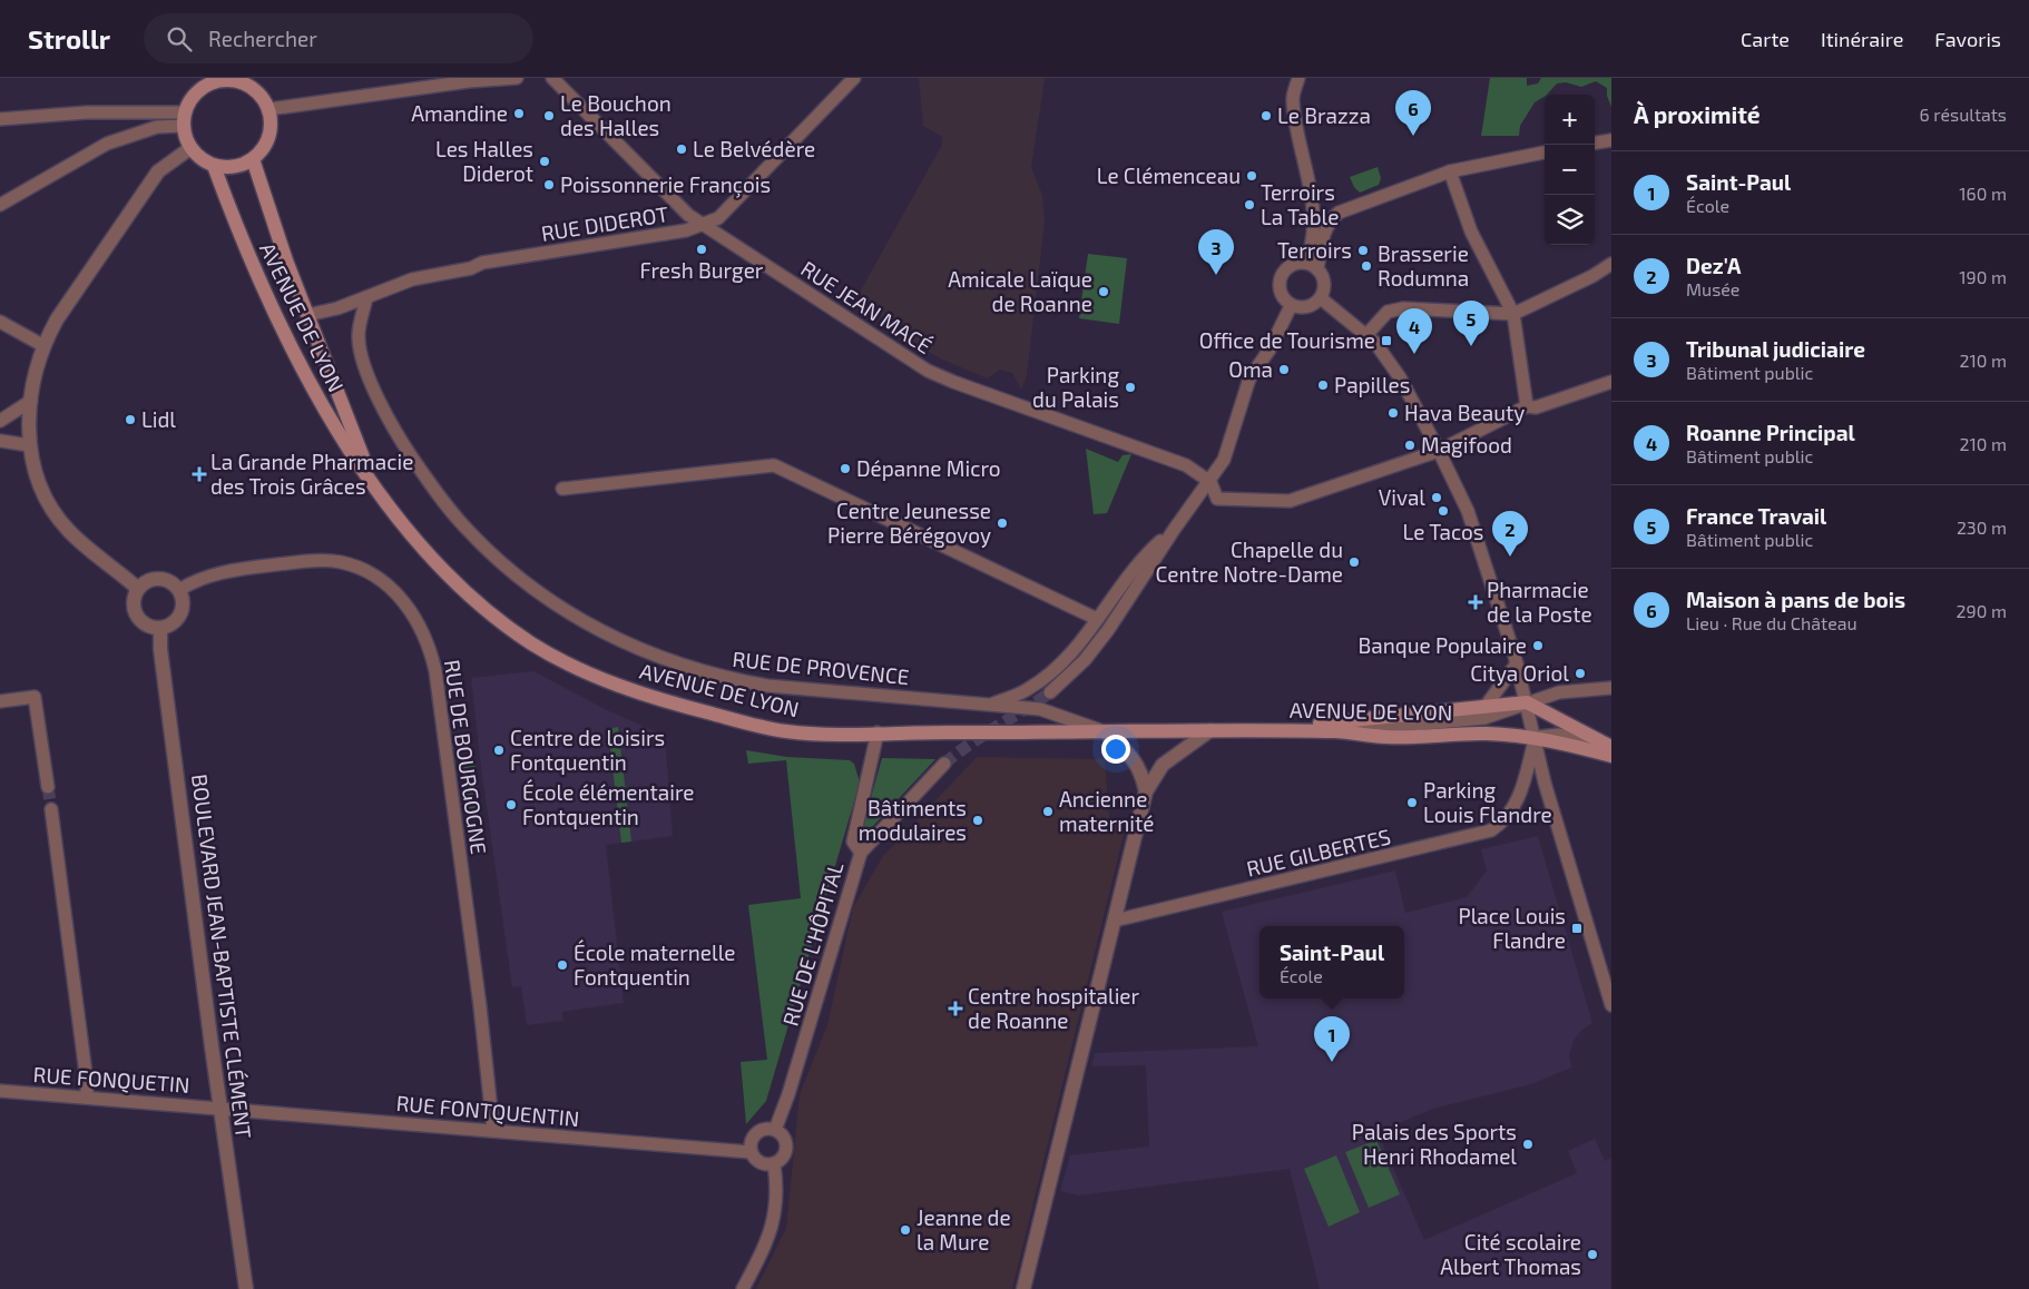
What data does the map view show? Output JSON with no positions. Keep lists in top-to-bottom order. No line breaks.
{"streets":{"main road":["AVENUE DE LYON"],"street":["RUE DIDEROT","RUE JEAN MACÉ","RUE DE PROVENCE","RUE DE BOURGOGNE","RUE GILBERTES","RUE DE L'HÔPITAL","BOULEVARD JEAN-BAPTISTE CLÉMENT","RUE FONQUETIN","RUE FONTQUENTIN"]},"crossings":[["RUE DIDEROT","RUE JEAN MACÉ"],["RUE DIDEROT","AVENUE DE LYON"],["RUE DIDEROT","RUE DE PROVENCE"],["AVENUE DE LYON","RUE DE PROVENCE"],["AVENUE DE LYON","RUE GILBERTES"],["RUE DE BOURGOGNE","BOULEVARD JEAN-BAPTISTE CLÉMENT"],["RUE DE BOURGOGNE","RUE FONTQUENTIN"],["RUE DE L'HÔPITAL","RUE FONTQUENTIN"],["BOULEVARD JEAN-BAPTISTE CLÉMENT","RUE FONQUETIN"],["BOULEVARD JEAN-BAPTISTE CLÉMENT","RUE FONTQUENTIN"],["RUE FONQUETIN","RUE FONTQUENTIN"]],"places":{"other":["Amandine","Le Bouchon des Halles","Le Brazza","Le Belvédère","Les Halles Diderot","Le Clémenceau","Poissonnerie François","Terroirs La Table","Fresh Burger","Terroirs","Brasserie Rodumna","Amicale Laïque de Roanne","Oma","Papilles","Parking du Palais","Hava Beauty","Lidl","Magifood","Dépanne Micro","Vival","Le Tacos","Centre Jeunesse Pierre Bérégovoy","Chapelle du Centre Notre-Dame","Banque Populaire","Citya Oriol","Centre de loisirs Fontquentin","Parking Louis Flandre","École élémentaire Fontquentin","Ancienne maternité","Bâtiments modulaires","École maternelle Fontquentin","Palais des Sports Henri Rhodamel","Jeanne de la Mure","Cité scolaire Albert Thomas"],"transit":["Office de Tourisme","Place Louis Flandre"],"health":["La Grande Pharmacie des Trois Grâces","Pharmacie de la Poste","Centre hospitalier de Roanne"]},"page":{"header":"Strollr","search":"Rechercher","nav":["Carte","Itinéraire","Favoris"],"heading":["À proximité","6 résultats"],"pins":["6","3","5","4","2","1"],"map_buttons":["+","−"],"list":[{"mark":"1","name":"Saint-Paul","note":"École","value":"160 m"},{"mark":"2","name":"Dez'A","note":"Musée","value":"190 m"},{"mark":"3","name":"Tribunal judiciaire","note":"Bâtiment public","value":"210 m"},{"mark":"4","name":"Roanne Principal","note":"Bâtiment public","value":"210 m"},{"mark":"5","name":"France Travail","note":"Bâtiment public","value":"230 m"},{"mark":"6","name":"Maison à pans de bois","note":"Lieu · Rue du Château","value":"290 m"}],"popup":["Saint-Paul","École"]}}
